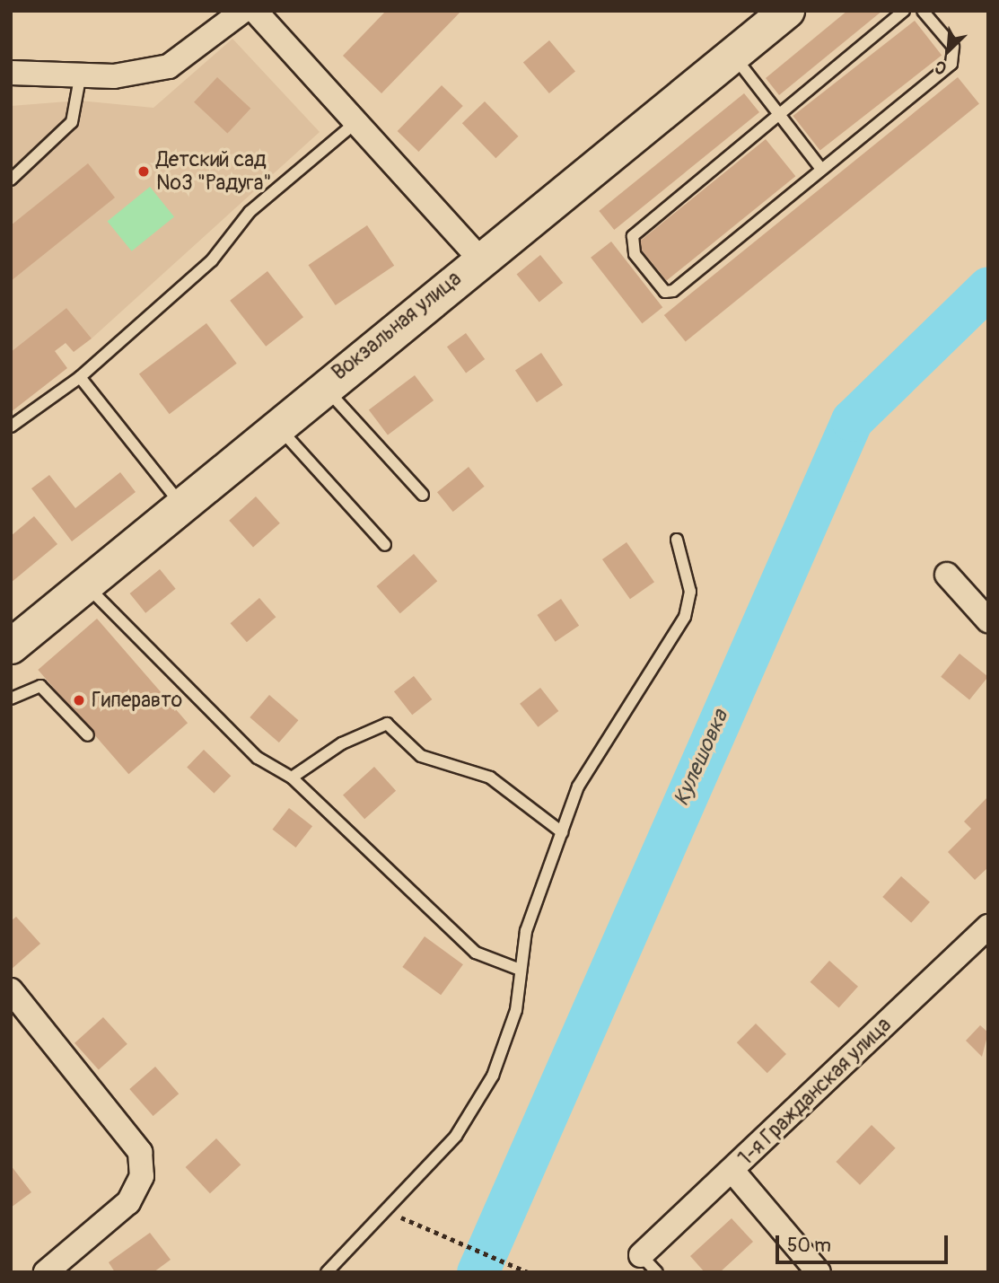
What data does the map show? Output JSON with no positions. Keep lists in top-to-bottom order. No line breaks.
{"streets":{"main road":["Вокзальная улица"],"street":["1-я Гражданская улица"]},"water":["Кулешовка"],"places":["Детский сад №3 \"Радуга\"","Гиперавто"],"scale_bar":"50 m","north":"bottom left"}
